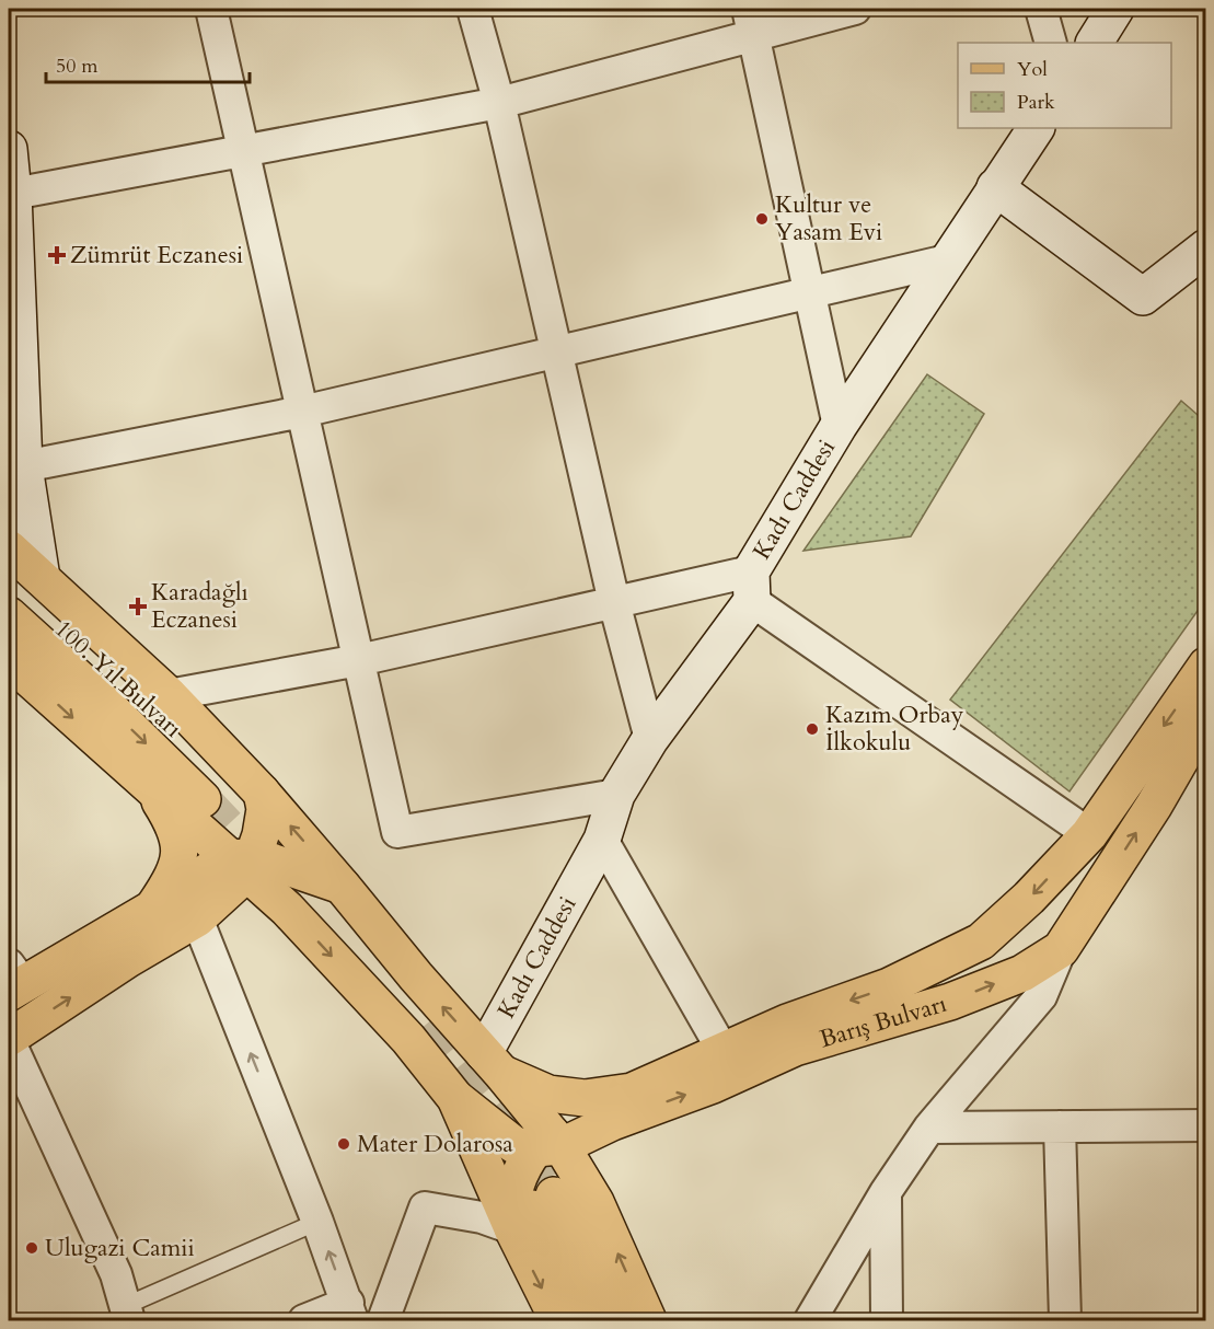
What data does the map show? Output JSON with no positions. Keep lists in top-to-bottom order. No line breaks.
{"streets":{"main road":["100. Yıl Bulvarı","Barış Bulvarı"],"street":["Kadı Caddesi"]},"crossings":[["Kadı Caddesi","Barış Bulvarı"]],"places":{"other":["Kultur ve Yasam Evi","Kazım Orbay İlkokulu","Mater Dolarosa","Ulugazi Camii"],"health":["Zümrüt Eczanesi","Karadağlı Eczanesi"]},"legend":["Yol","Park"],"scale_bar":"50 m"}
